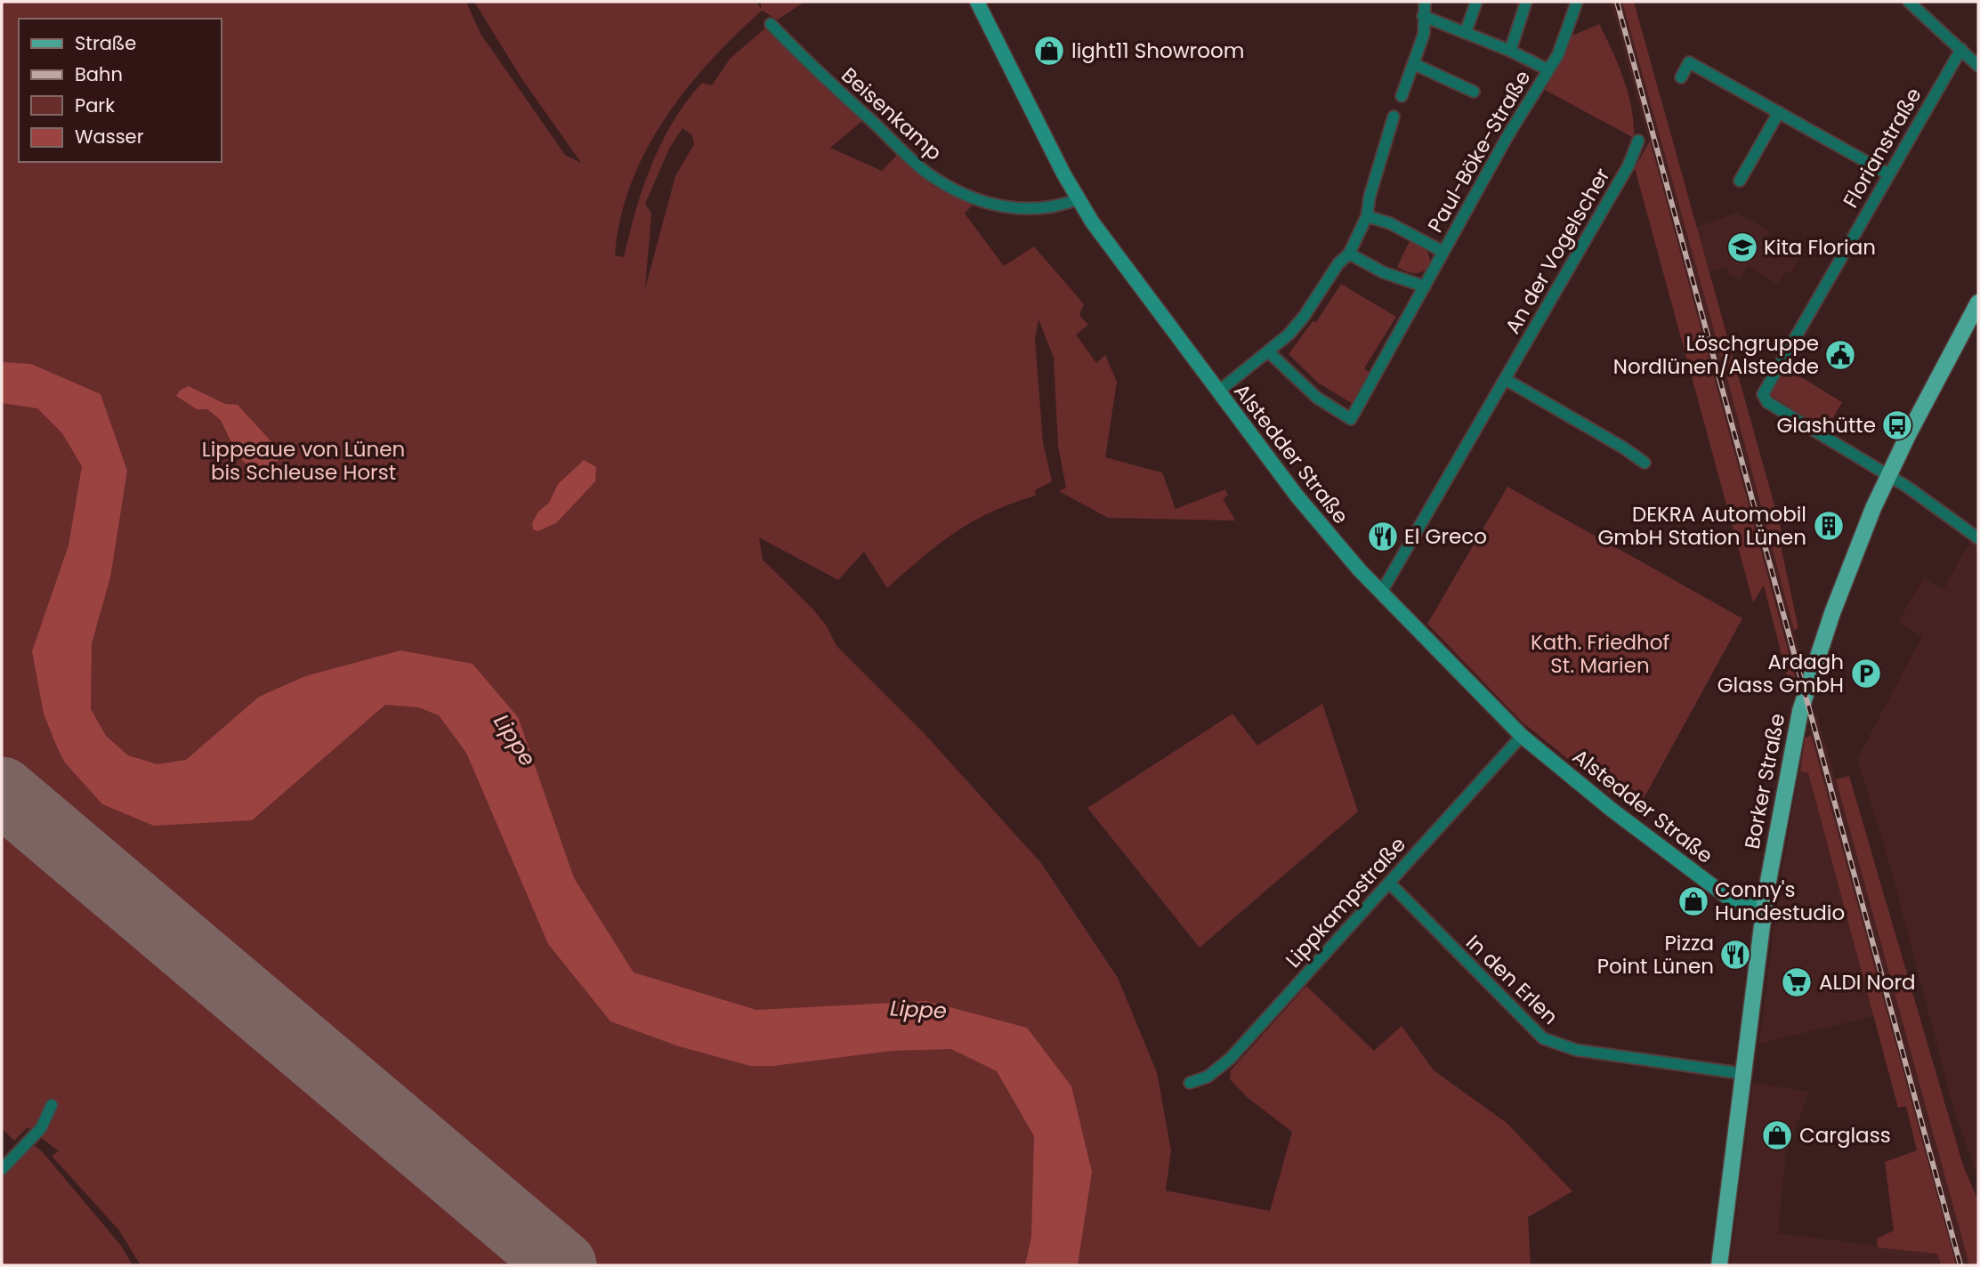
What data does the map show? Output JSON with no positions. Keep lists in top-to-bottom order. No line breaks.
{"streets":{"main road":["Borker Straße"],"street":["Beisenkamp","Florianstraße","Paul-Böke-Straße","An der Vogelscher","Alstedder Straße","Lippkampstraße","In den Erlen"]},"crossings":[["Beisenkamp","Alstedder Straße"],["Florianstraße","Borker Straße"],["An der Vogelscher","Alstedder Straße"],["Alstedder Straße","Borker Straße"],["Alstedder Straße","Lippkampstraße"],["Borker Straße","In den Erlen"],["Lippkampstraße","In den Erlen"]],"water":["Lippe"],"parks":["Lippeaue von Lünen bis Schleuse Horst","Kath. Friedhof St. Marien"],"places":{"shop":["light11 Showroom","Conny's Hundestudio","Carglass"],"school or university":["Kita Florian"],"public building":["Löschgruppe Nordlünen/Alstedde"],"bus stop":["Glashütte"],"building":["DEKRA Automobil GmbH Station Lünen"],"restaurant":["El Greco","Pizza Point Lünen"],"parking":["Ardagh Glass GmbH"],"supermarket":["ALDI Nord"]},"legend":["Straße","Bahn","Park","Wasser"]}
